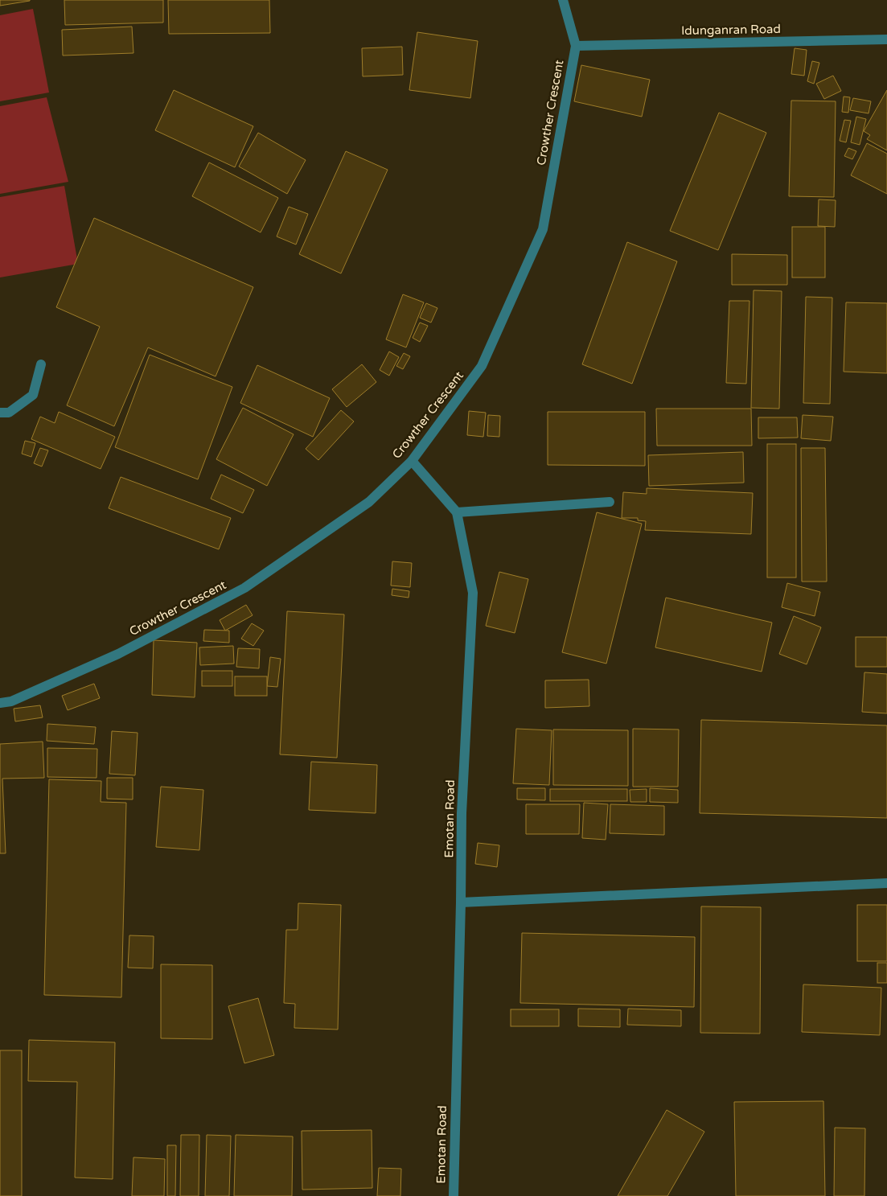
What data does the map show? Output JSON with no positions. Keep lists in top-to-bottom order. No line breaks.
{"streets":{"street":["Idunganran Road","Crowther Crescent","Emotan Road"]},"crossings":[["Idunganran Road","Crowther Crescent"]]}
